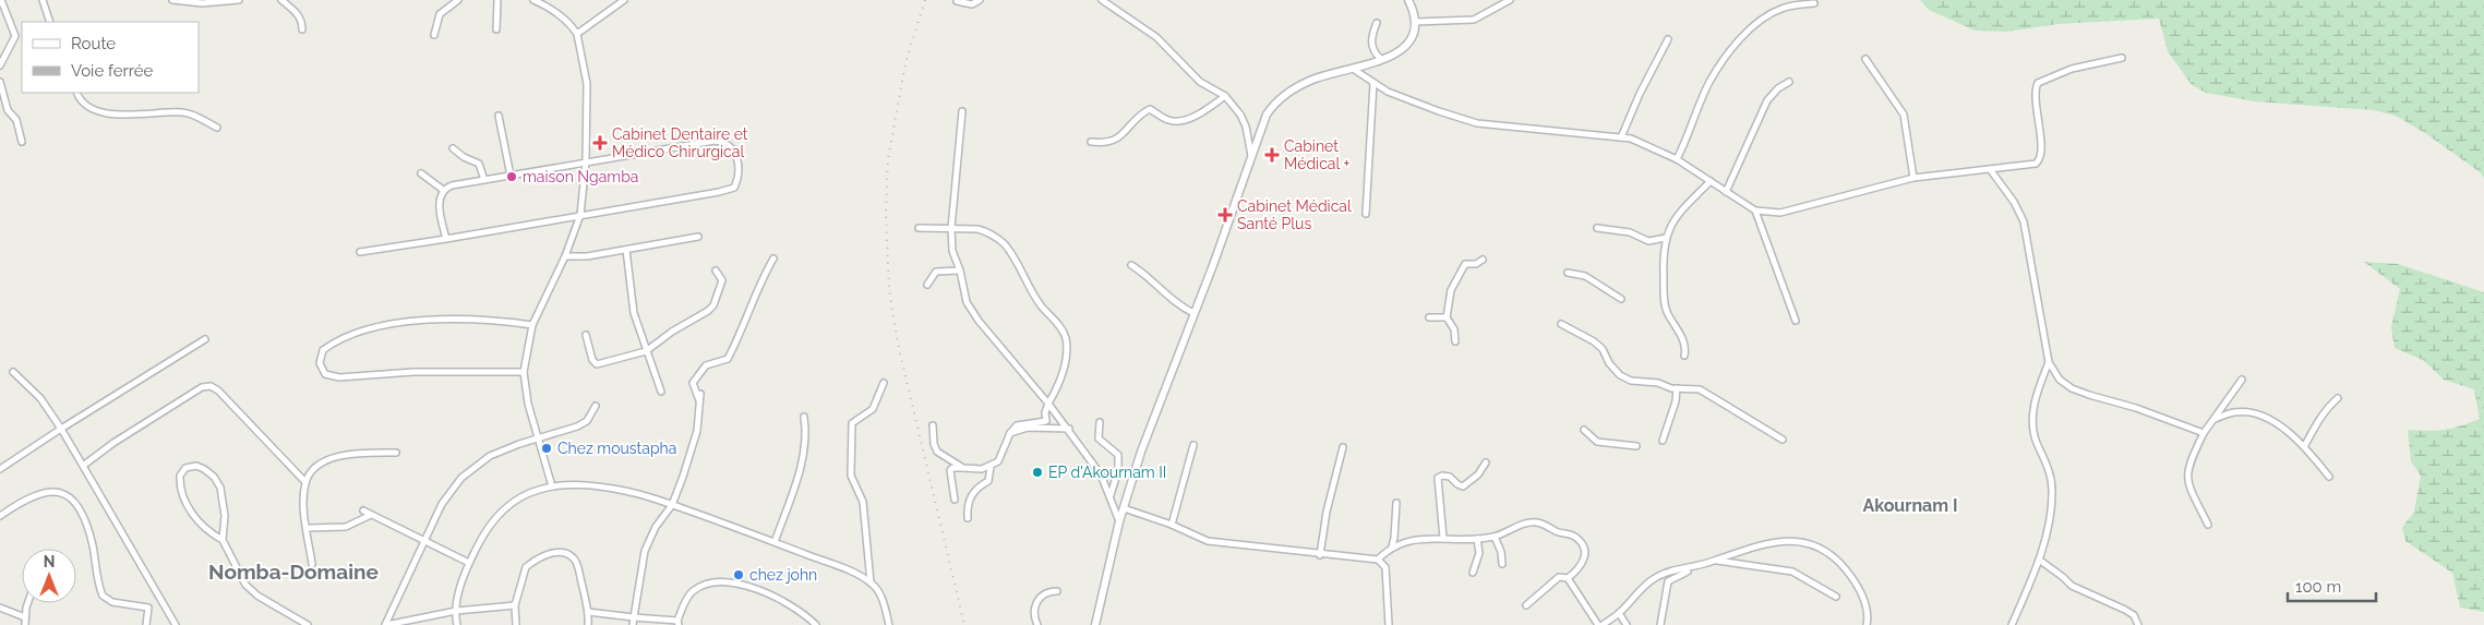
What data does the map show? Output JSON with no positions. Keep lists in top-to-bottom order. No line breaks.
{"districts":["Akournam I","Nomba-Domaine"],"places":{"health":["Cabinet Dentaire et Médico Chirurgical","Cabinet Médical +","Cabinet Médical Santé Plus"],"other":["maison Ngamba","Chez moustapha","EP d'Akournam II","chez john"]},"legend":["Route","Voie ferrée"],"scale_bar":"100 m","north":"top"}
